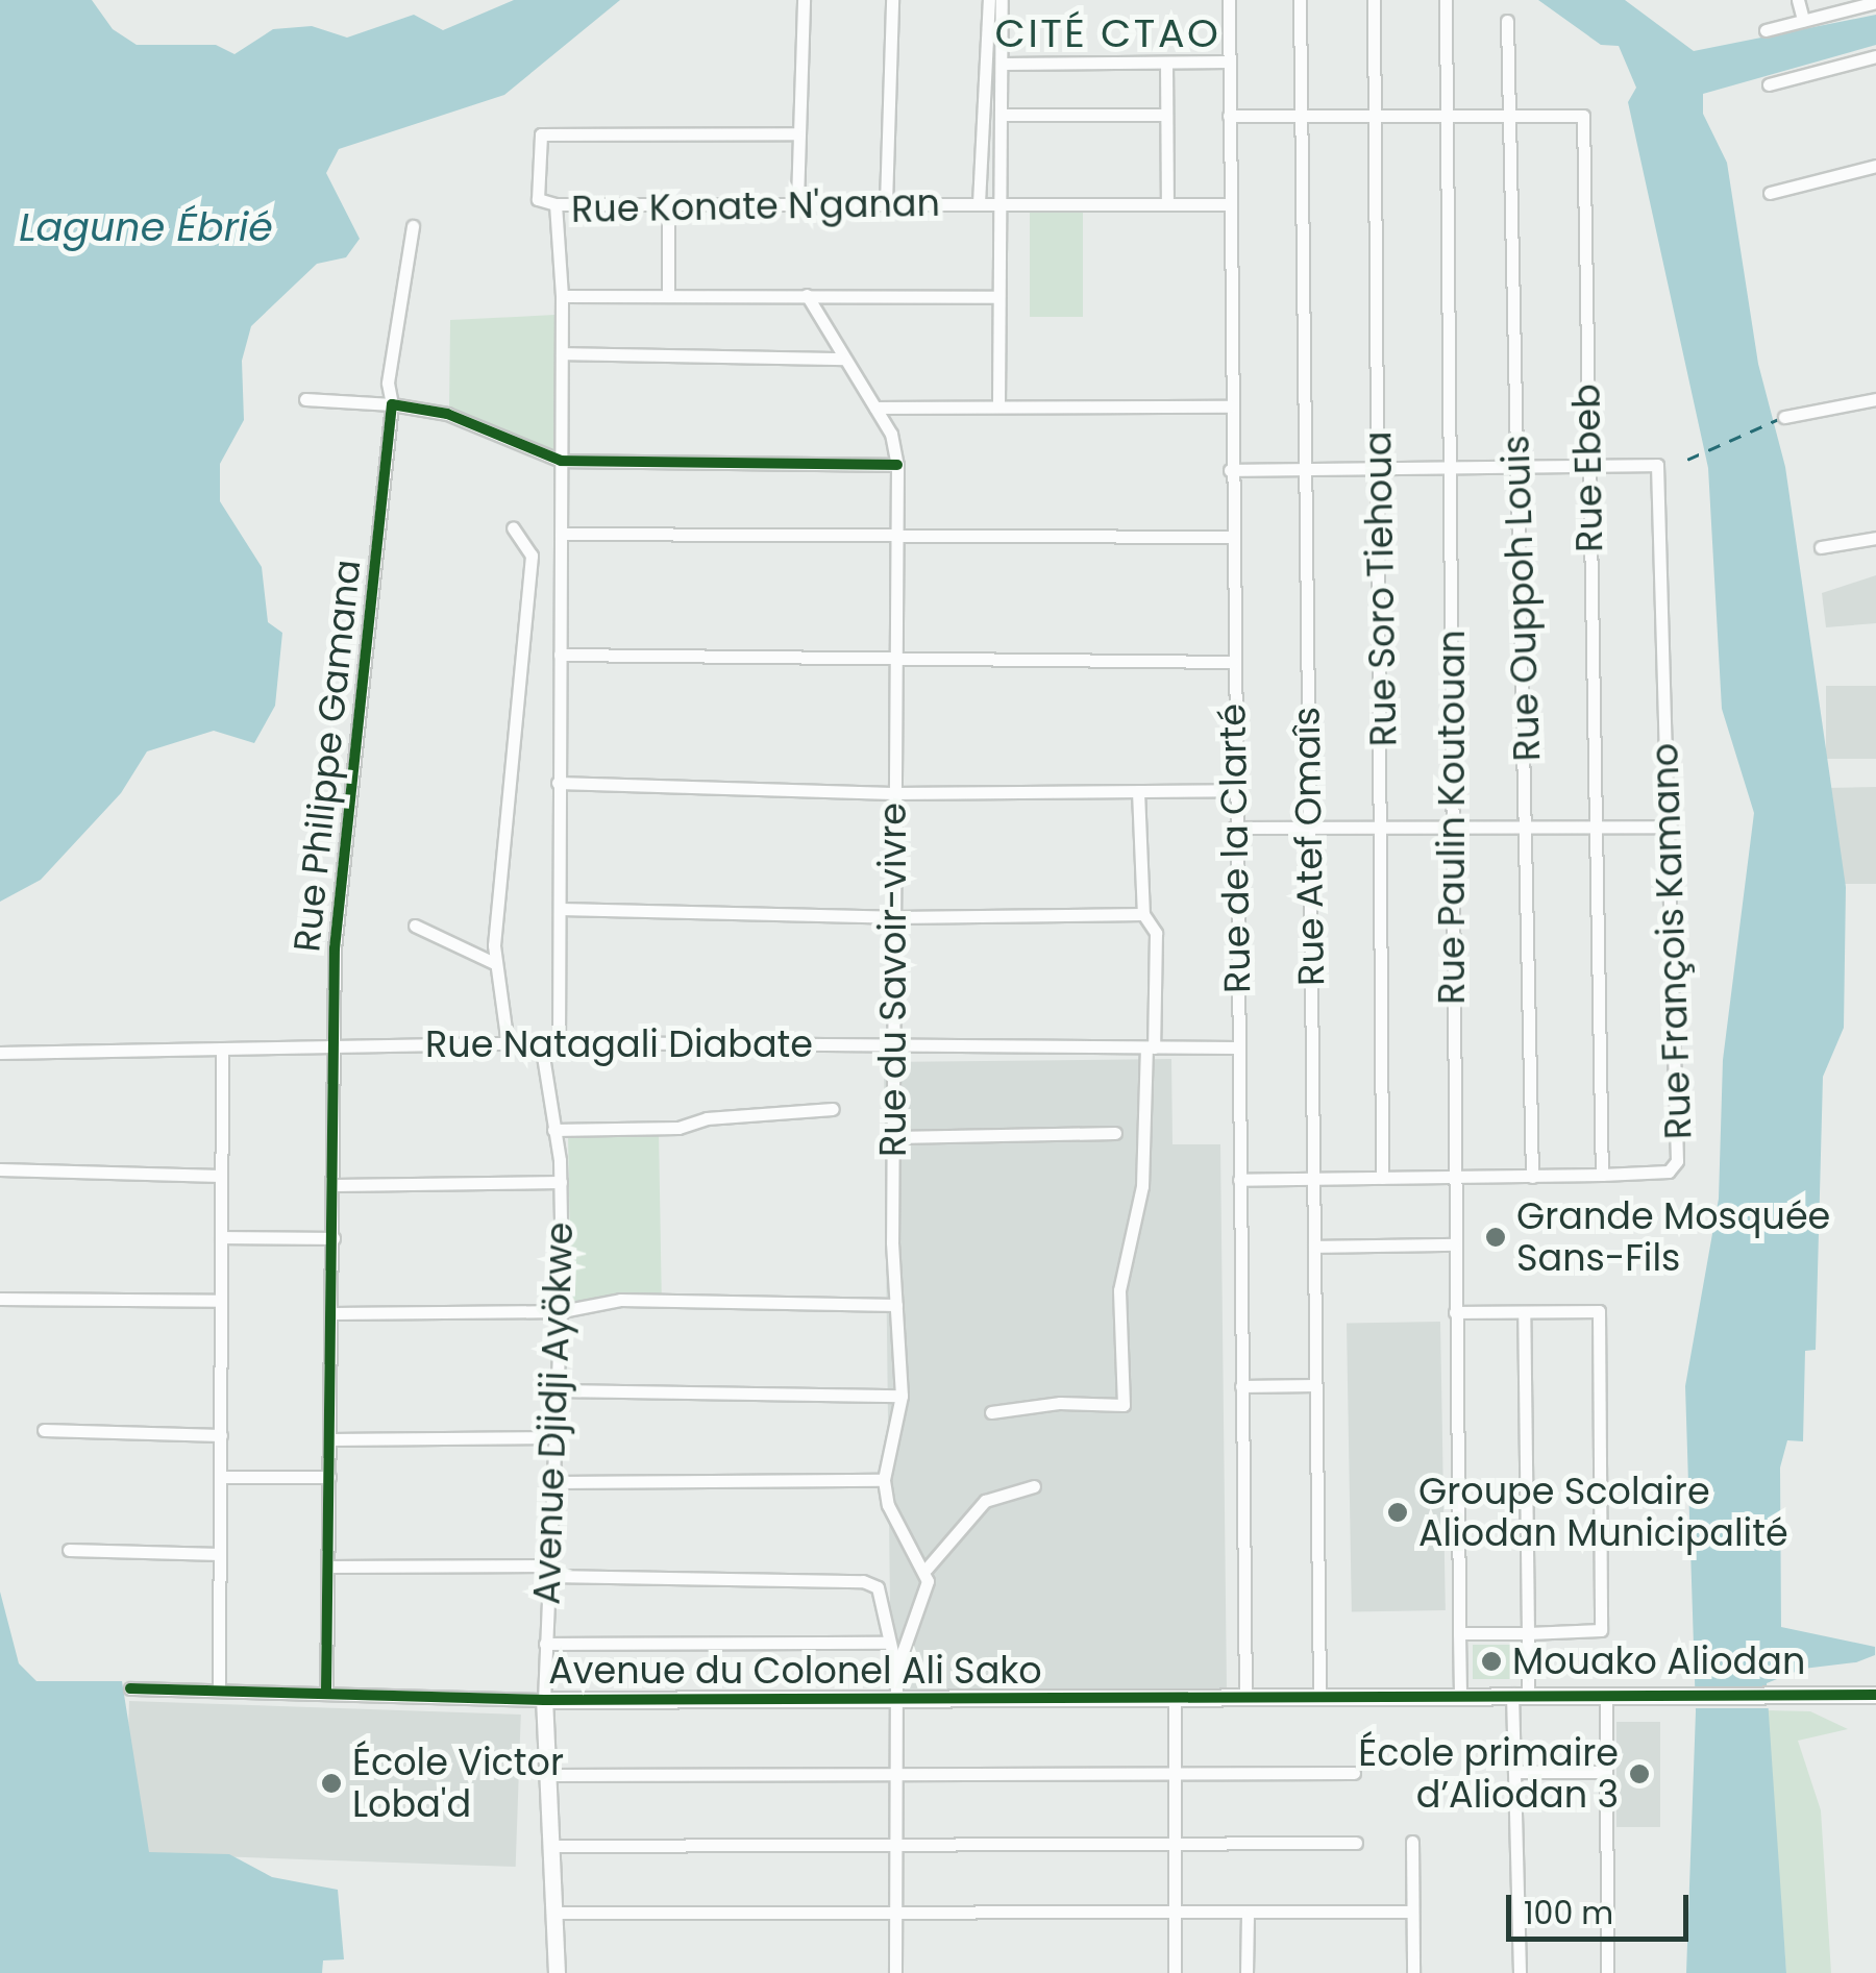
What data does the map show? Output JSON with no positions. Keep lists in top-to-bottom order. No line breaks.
{"streets":{"street":["Rue Konate N'ganan","Rue Ebeb","Rue Soro Tiehoua","Rue Ouppoh Louis","Rue Philippe Gamana","Rue Paulin Koutouan","Rue Atef Omaîs","Rue de la Clarté","Rue François Kamano","Rue du Savoir-vivre","Rue Natagali Diabate","Avenue Djidji Ayökwe","Avenue du Colonel Ali Sako"]},"crossings":[["Rue Konate N'ganan","Rue de la Clarté"],["Rue Konate N'ganan","Rue Natagali Diabate"],["Rue Ebeb","Rue Soro Tiehoua"],["Rue Ebeb","Rue Ouppoh Louis"],["Rue Ebeb","Rue Paulin Koutouan"],["Rue Ebeb","Rue Atef Omaîs"],["Rue Ebeb","Rue de la Clarté"],["Rue Ebeb","Rue François Kamano"],["Rue Soro Tiehoua","Rue François Kamano"],["Rue Ouppoh Louis","Rue François Kamano"],["Rue Philippe Gamana","Rue Natagali Diabate"],["Rue Philippe Gamana","Avenue du Colonel Ali Sako"],["Rue Paulin Koutouan","Rue François Kamano"],["Rue Paulin Koutouan","Avenue du Colonel Ali Sako"],["Rue Atef Omaîs","Rue François Kamano"],["Rue Atef Omaîs","Avenue du Colonel Ali Sako"],["Rue de la Clarté","Rue François Kamano"],["Rue de la Clarté","Rue Natagali Diabate"],["Rue de la Clarté","Avenue du Colonel Ali Sako"],["Rue du Savoir-vivre","Rue Natagali Diabate"],["Rue Natagali Diabate","Avenue Djidji Ayökwe"],["Avenue Djidji Ayökwe","Avenue du Colonel Ali Sako"]],"districts":["CITÉ CTAO"],"water":["Lagune Ébrié"],"places":["Grande Mosquée Sans-Fils","Groupe Scolaire Aliodan Municipalité","Mouako Aliodan","École primaire d’Aliodan 3","École Victor Loba'd"],"scale_bar":"100 m"}
